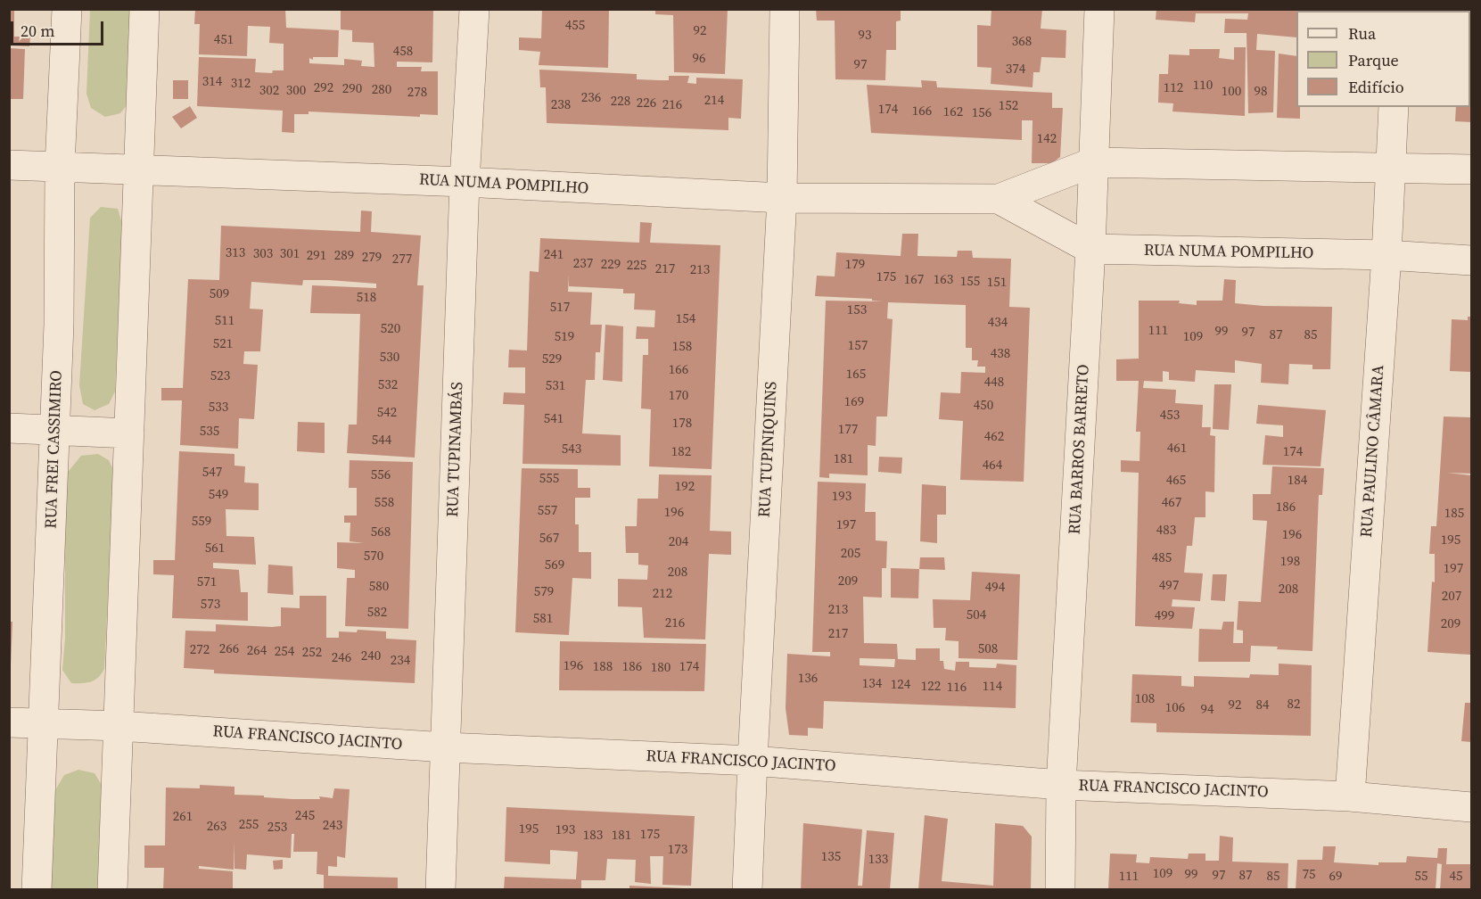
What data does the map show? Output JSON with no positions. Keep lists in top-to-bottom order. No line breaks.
{"streets":{"street":["RUA NUMA POMPILHO","RUA FREI CASSIMIRO","RUA TUPINAMBÁS","RUA TUPINIQUINS","RUA BARROS BARRETO","RUA PAULINO CÂMARA","RUA FRANCISCO JACINTO"]},"crossings":[["RUA NUMA POMPILHO","RUA FREI CASSIMIRO"],["RUA NUMA POMPILHO","RUA TUPINAMBÁS"],["RUA NUMA POMPILHO","RUA TUPINIQUINS"],["RUA NUMA POMPILHO","RUA BARROS BARRETO"],["RUA NUMA POMPILHO","RUA PAULINO CÂMARA"],["RUA FREI CASSIMIRO","RUA FRANCISCO JACINTO"],["RUA TUPINAMBÁS","RUA FRANCISCO JACINTO"],["RUA TUPINIQUINS","RUA FRANCISCO JACINTO"],["RUA BARROS BARRETO","RUA FRANCISCO JACINTO"],["RUA PAULINO CÂMARA","RUA FRANCISCO JACINTO"]],"house_numbers":["455","92","93","451","368","458","96","97","374","314","312","110","292","112","290","280","302","300","100","98","278","236","214","228","226","238","216","152","174","166","162","156","142","313","303","301","241","291","289","279","277","237","229","179","225","217","213","175","167","163","155","151","509","518","517","153","154","511","434","520","111","99","97","87","85","519","109","521","157","158","438","530","529","166","165","523","448","532","531","170","169","450","533","542","453","541","178","177","535","462","544","461","543","182","174","181","464","547","556","555","465","184","192","549","193","558","467","186","557","196","185","559","197","483","568","196","567","195","204","561","205","570","485","198","569","197","208","209","571","497","580","494","208","579","212","207","573","213","582","504","499","581","216","209","217","266","508","272","264","254","252","240","246","234","196","188","186","174","180","136","134","124","122","114","116","108","82","92","84","106","94","245","261","255","243","263","253","195","193","175","183","181","173","135","133","109","99","75","97","87","111","85","69","55","45"],"legend":["Rua","Parque","Edifício"],"scale_bar":"20 m"}
